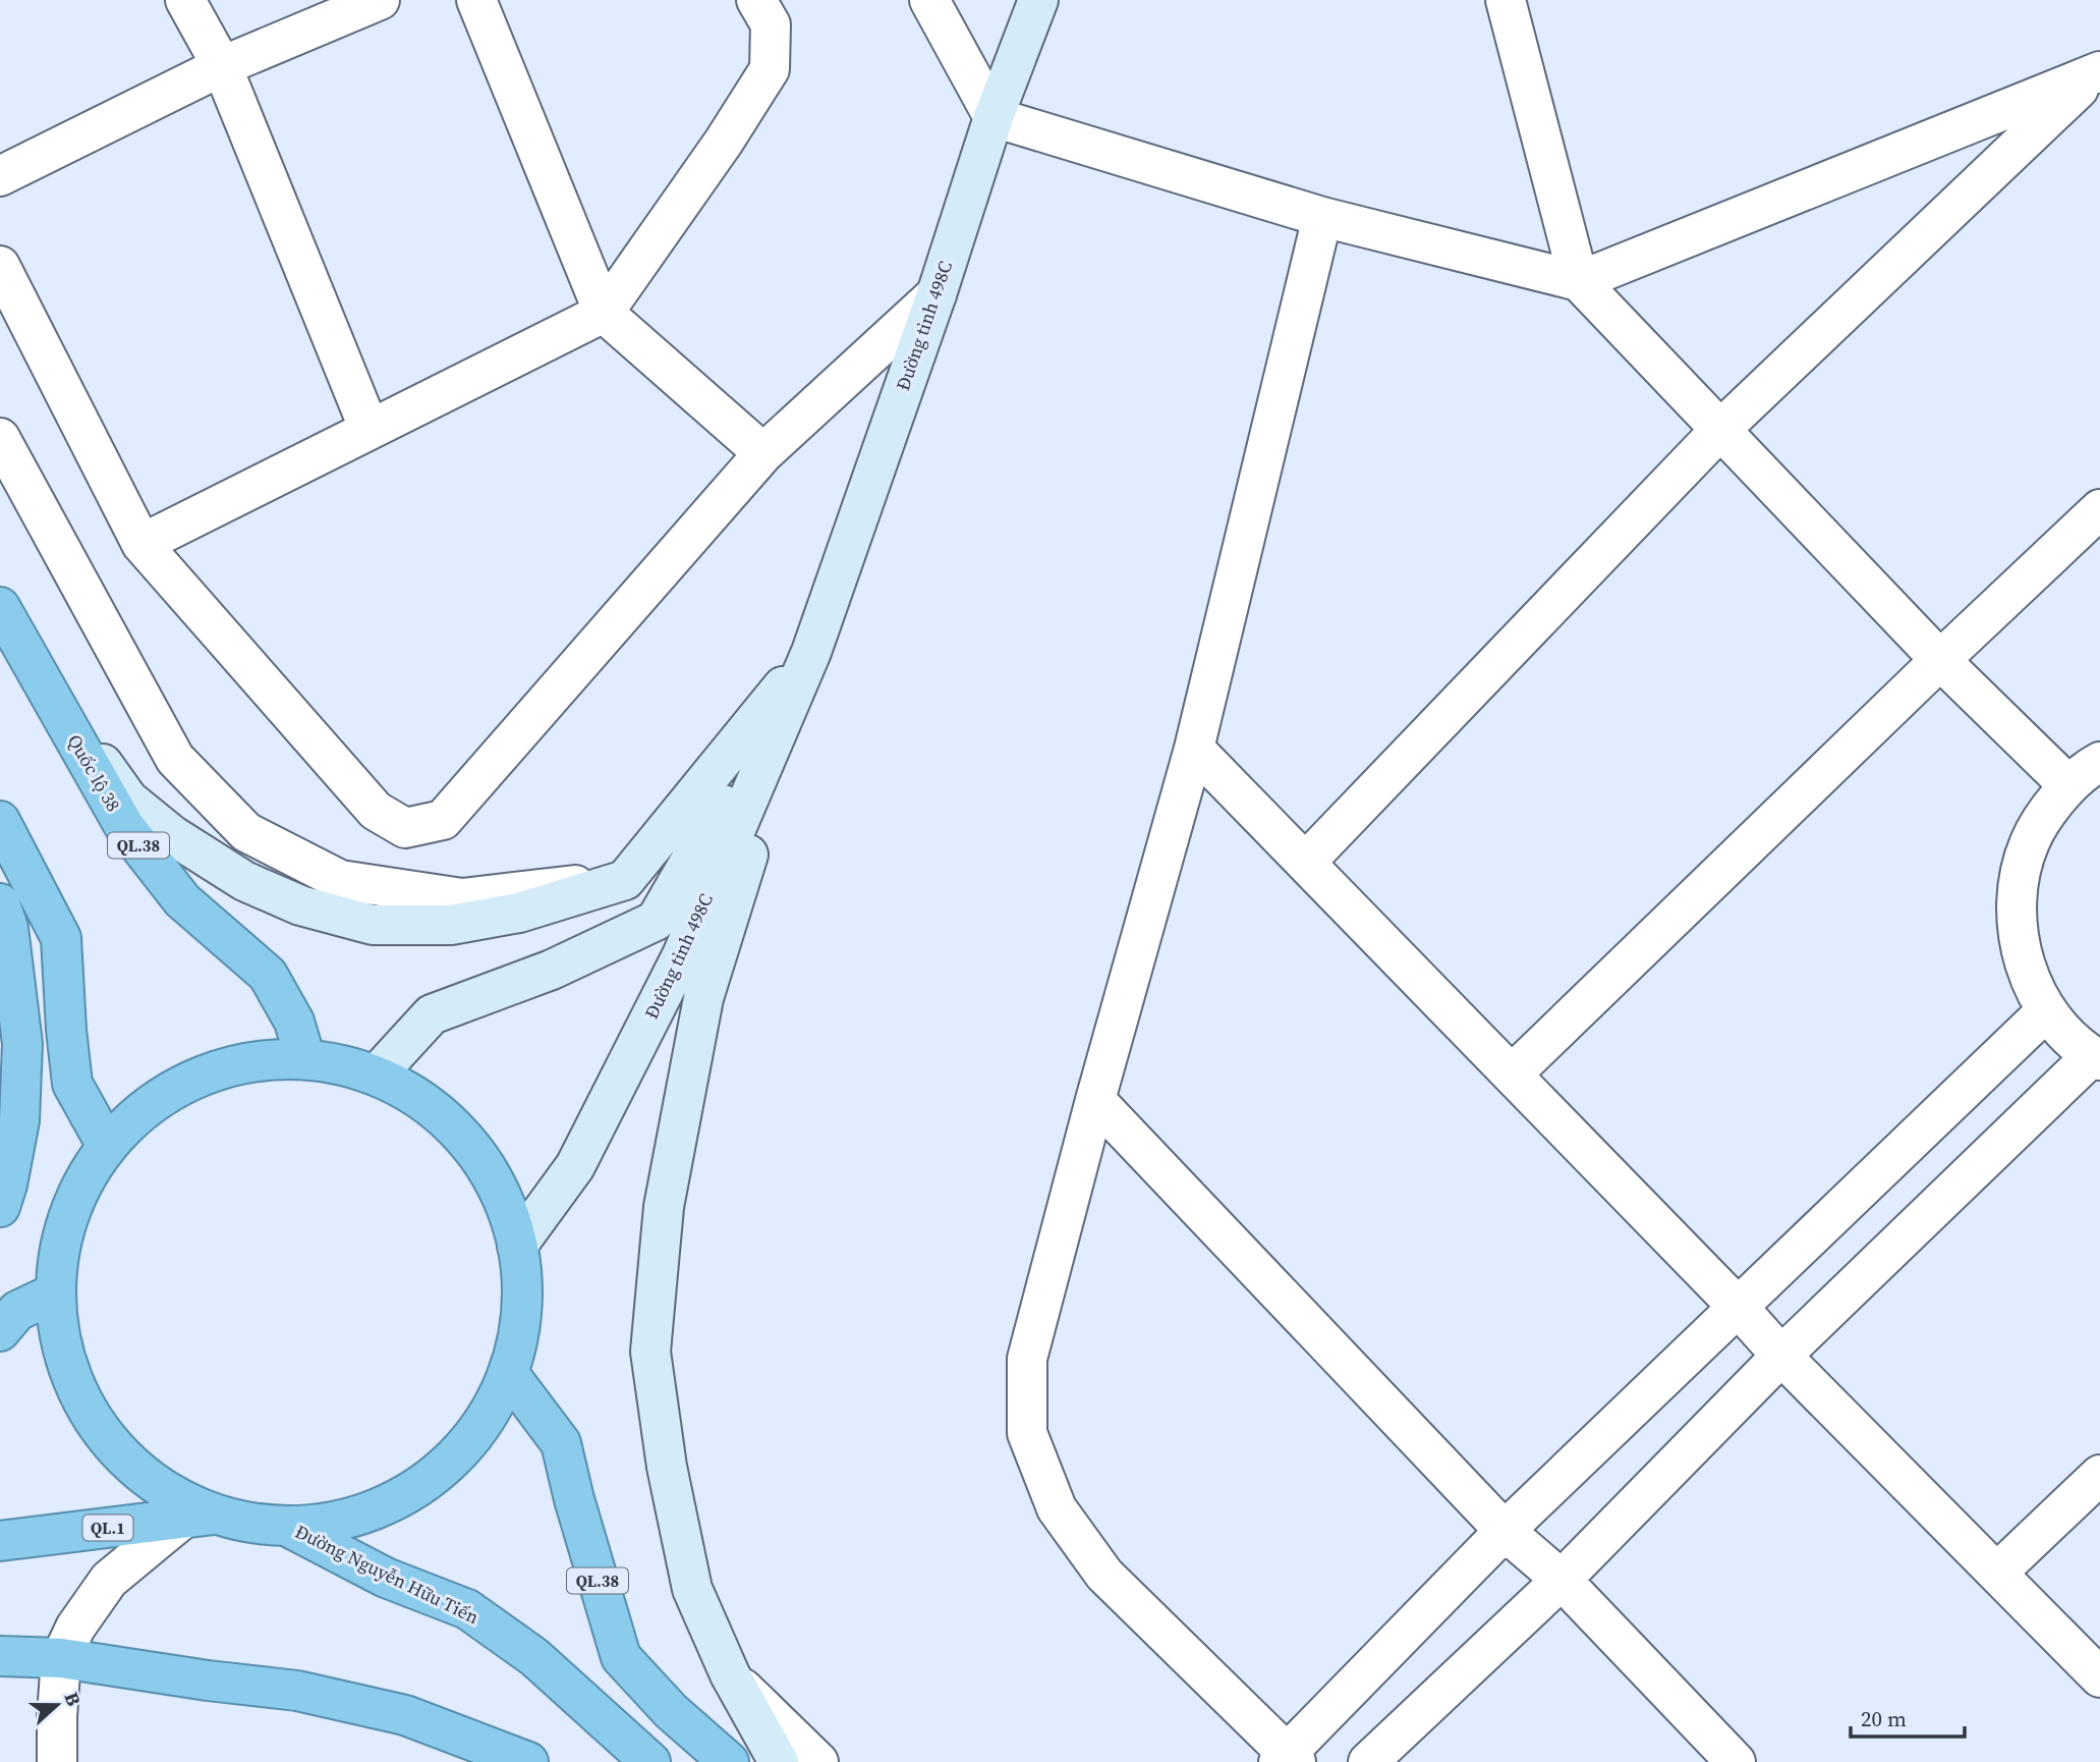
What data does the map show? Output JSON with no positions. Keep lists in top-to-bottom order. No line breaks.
{"streets":{"highway":["Quốc lộ 38","QL.38","QL.1","Đường Nguyễn Hữu Tiến"],"main road":["Đường tỉnh 498C"]},"scale_bar":"20 m","north":"right"}
